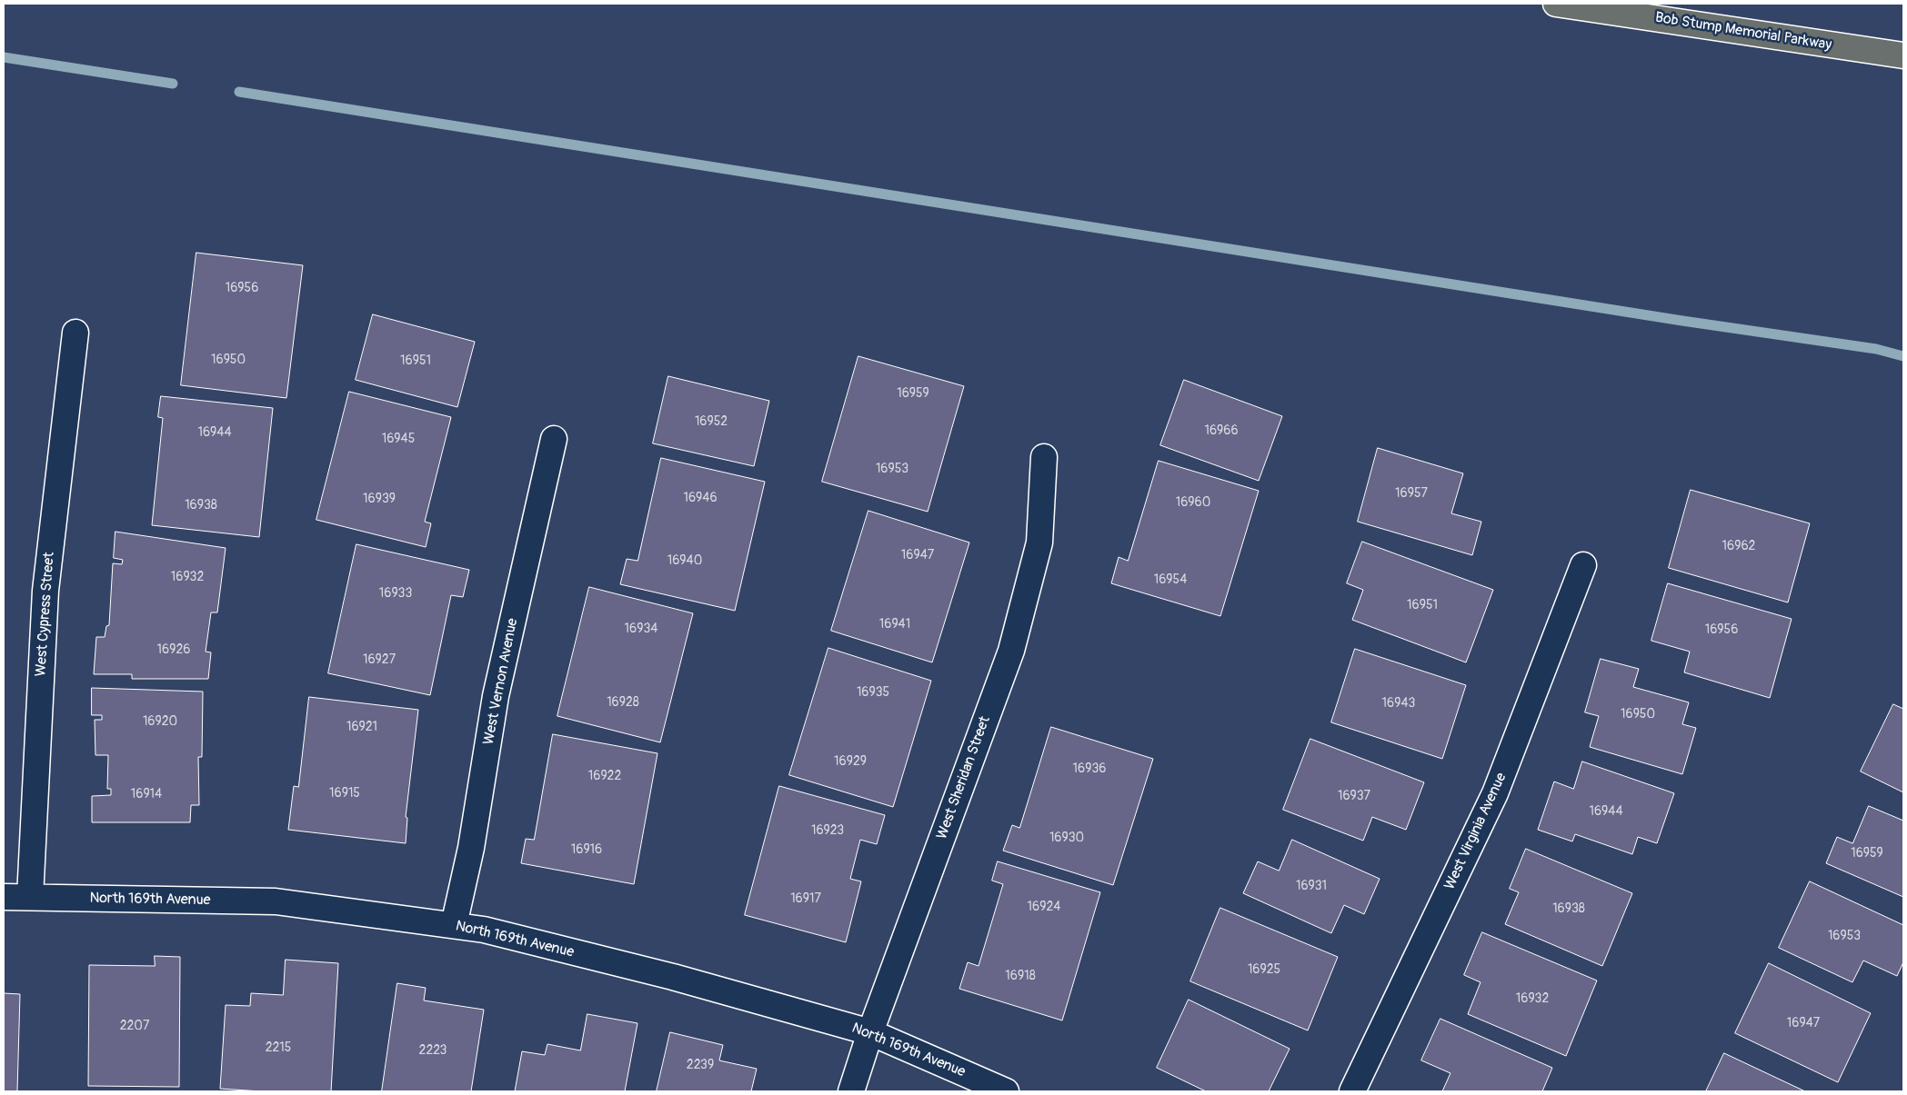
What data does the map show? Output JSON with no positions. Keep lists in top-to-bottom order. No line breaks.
{"streets":{"highway":["Bob Stump Memorial Parkway"],"street":["West Cypress Street","West Vernon Avenue","West Sheridan Street","West Virginia Avenue","North 169th Avenue"]},"crossings":[["West Cypress Street","North 169th Avenue"],["West Vernon Avenue","North 169th Avenue"],["West Sheridan Street","North 169th Avenue"]],"house_numbers":["16956","16950","16951","16959","16952","16966","16944","16945","16953","16957","16946","16939","16960","16938","16962","16947","16940","16932","16954","16933","16951","16941","16934","16956","16926","16927","16935","16928","16943","16950","16920","16921","16929","16936","16922","16915","16914","16937","16944","16923","16930","16916","16959","16931","16917","16924","16938","16953","16925","16918","16932","16947","2207","2215","2223","2239"]}
